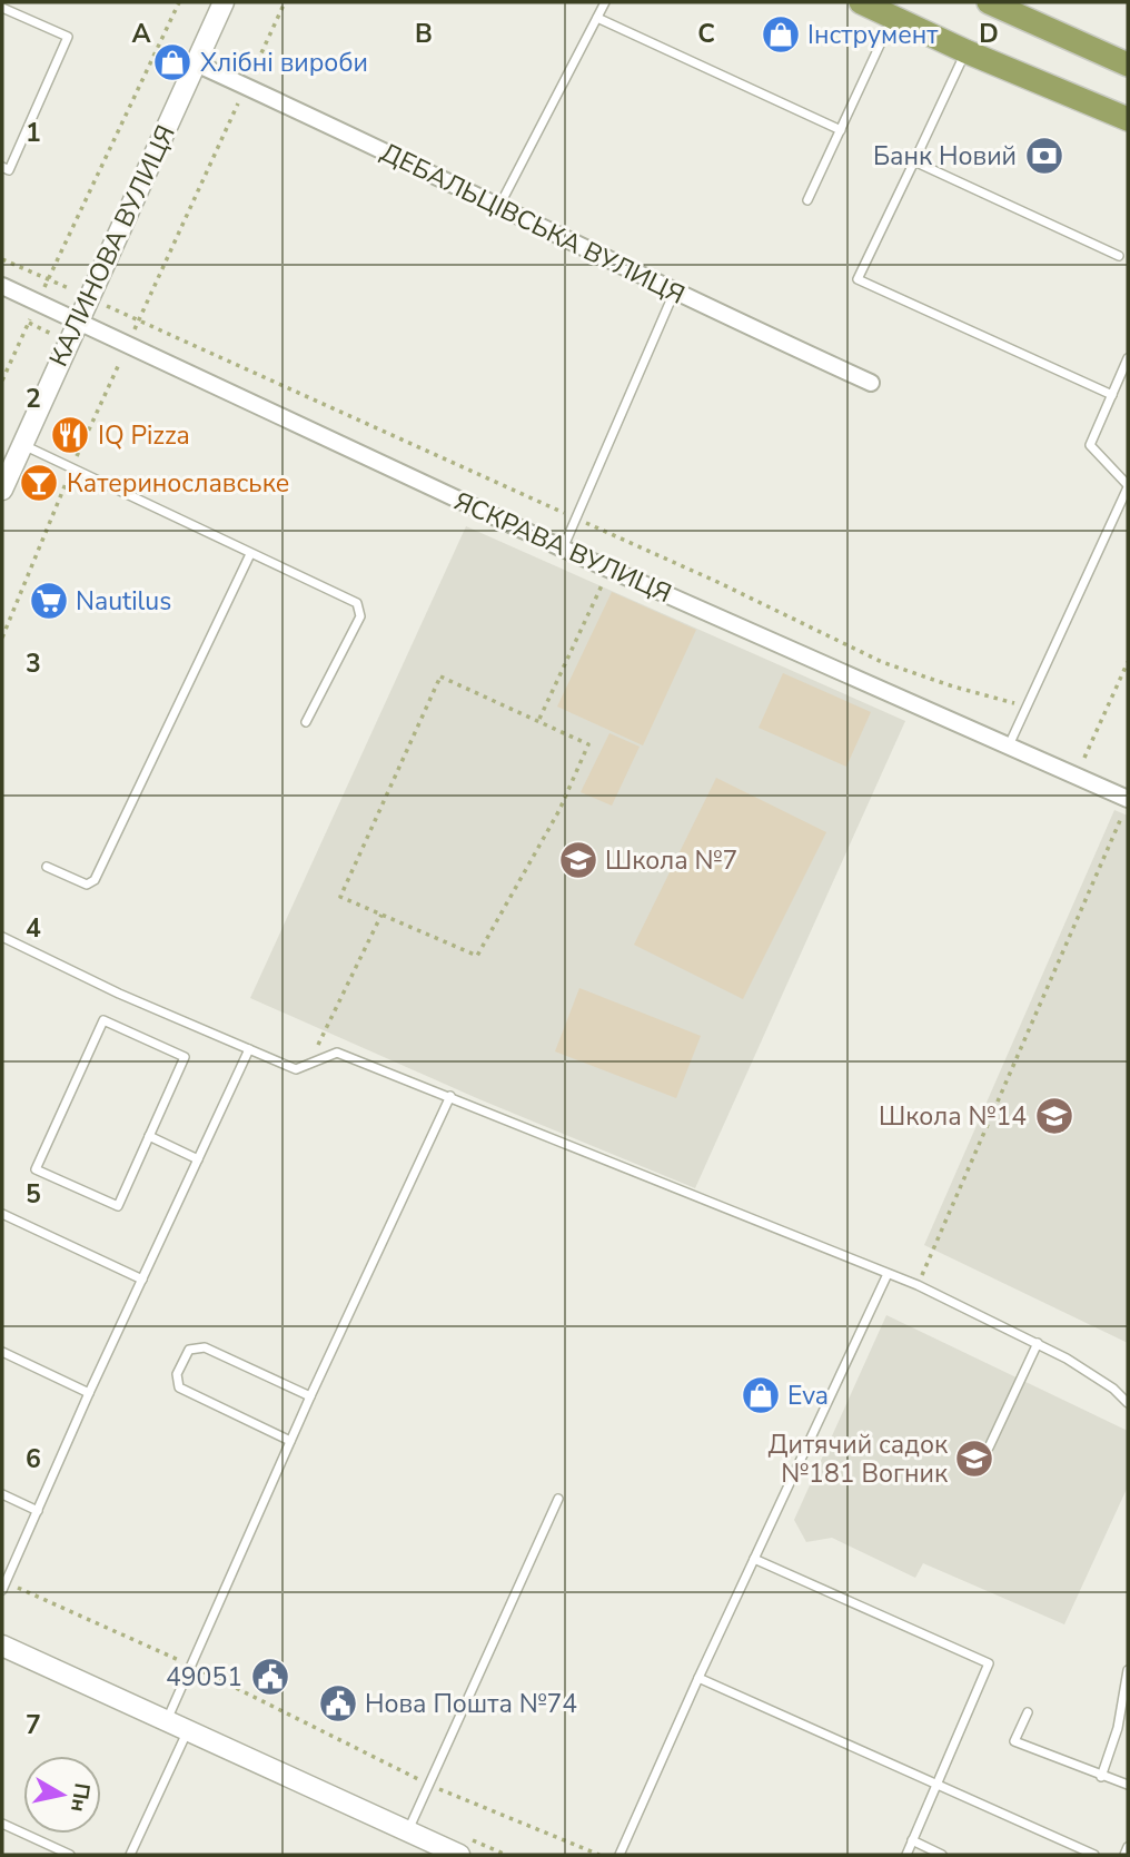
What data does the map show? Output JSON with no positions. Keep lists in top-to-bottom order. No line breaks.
{"streets":{"street":["ДЕБАЛЬЦІВСЬКА ВУЛИЦЯ","КАЛИНОВА ВУЛИЦЯ","ЯСКРАВА ВУЛИЦЯ"]},"crossings":[["ДЕБАЛЬЦІВСЬКА ВУЛИЦЯ","КАЛИНОВА ВУЛИЦЯ"],["КАЛИНОВА ВУЛИЦЯ","ЯСКРАВА ВУЛИЦЯ"]],"places":{"shop":["Інструмент","Хлібні вироби","Eva"],"bank":["Банк Новий"],"restaurant":["IQ Pizza"],"bar":["Катеринославське"],"supermarket":["Nautilus"],"school or university":["Школа №7","Школа №14","Дитячий садок №181 Вогник"],"public building":["49051","Нова Пошта №74"]},"north":"right","grid":{"columns":["A","B","C","D"],"rows":["1","2","3","4","5","6","7"]}}
